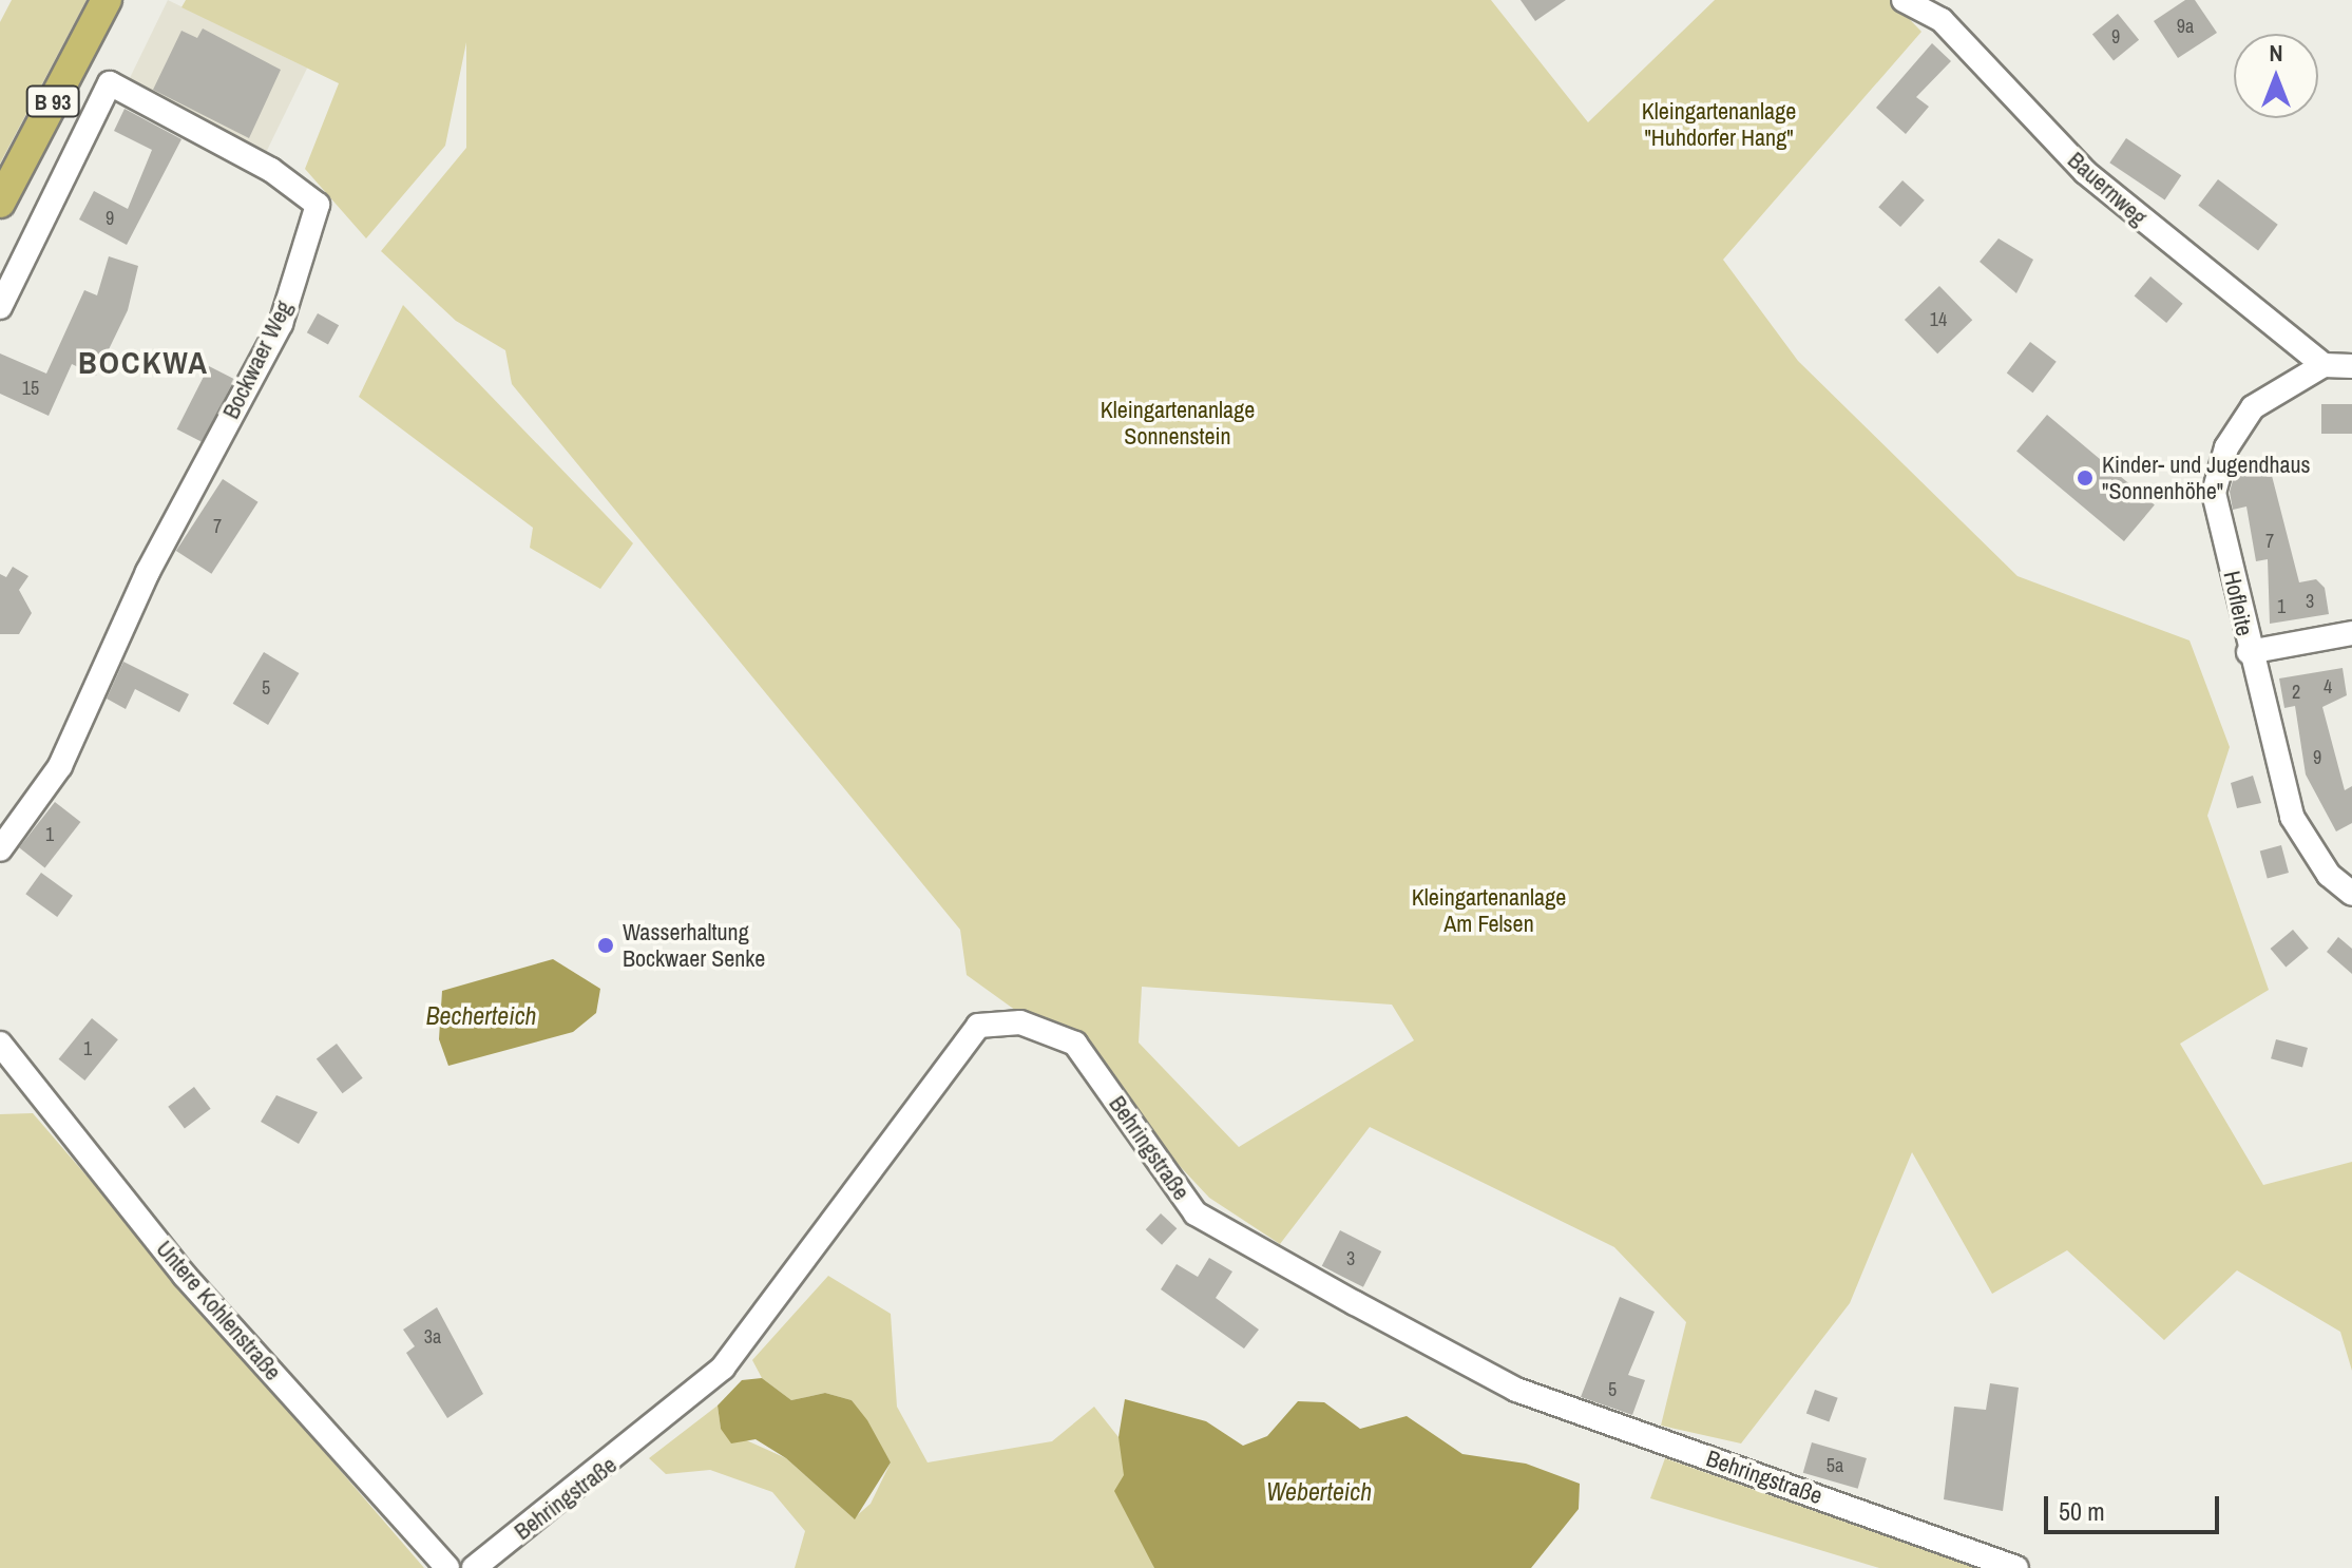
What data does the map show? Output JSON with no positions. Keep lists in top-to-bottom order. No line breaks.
{"streets":{"main road":["B 93"],"street":["Bauernweg","Bockwaer Weg","Hofleite","Behringstraße","Untere Kohlenstraße"]},"crossings":[["Bauernweg","Hofleite"]],"districts":["BOCKWA"],"water":["Becherteich","Weberteich"],"parks":["Kleingartenanlage \"Huhdorfer Hang\"","Kleingartenanlage Sonnenstein","Kleingartenanlage Am Felsen"],"places":["Kinder- und Jugendhaus \"Sonnenhöhe\"","Wasserhaltung Bockwaer Senke"],"house_numbers":["9a","9","9","14","15","7","7","3","1","4","5","2","9","1","1","3","3a","5","5a"],"scale_bar":"50 m","north":"top"}
